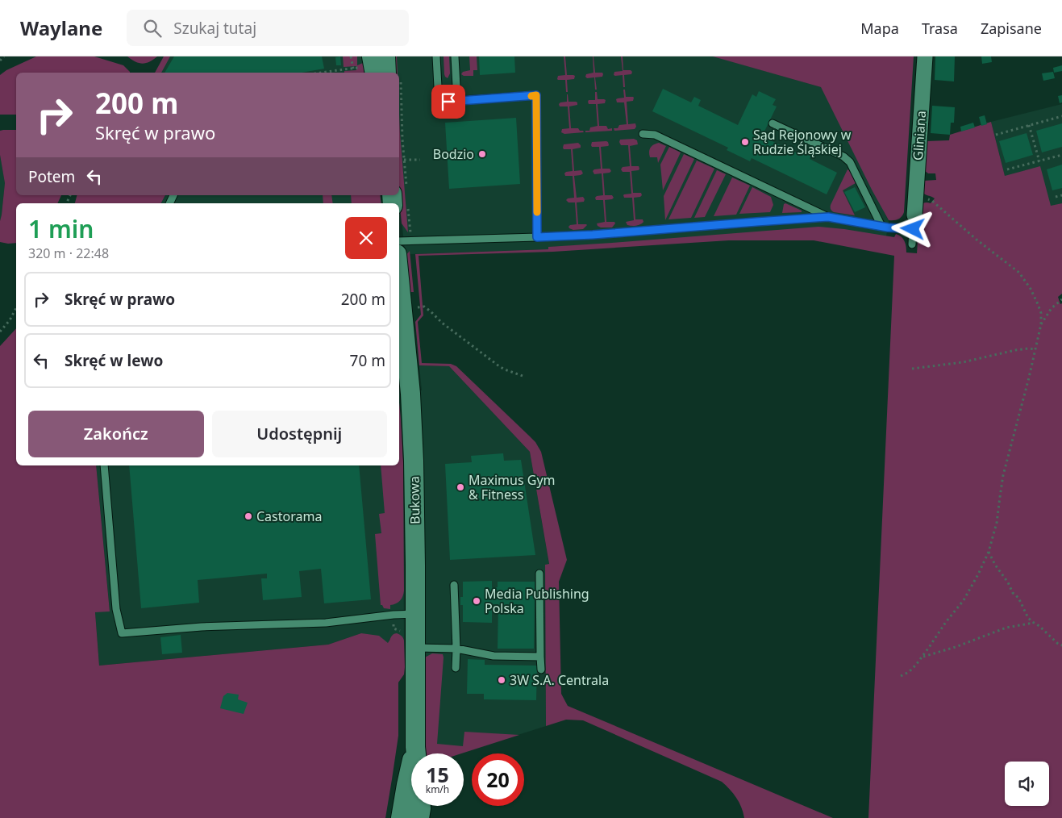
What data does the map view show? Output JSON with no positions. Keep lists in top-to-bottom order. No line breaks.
{"streets":{"street":["Gliniana","Bukowa"]},"places":["Sąd Rejonowy w Rudzie Śląskiej","Bodzio","Maximus Gym & Fitness","Castorama","Media Publishing Polska","3W S.A. Centrala"],"page":{"header":"Waylane","search":"Szukaj tutaj","nav":["Mapa","Trasa","Zapisane"],"turn":["200 m","Skręć w prawo"],"then":"Potem","heading":["1 min","320 m · 22:48"],"list":[{"name":"Skręć w prawo","value":"200 m"},{"name":"Skręć w lewo","value":"70 m"}],"buttons":["Zakończ","Udostępnij"],"speed":"15 km/h","limit":"20"}}
